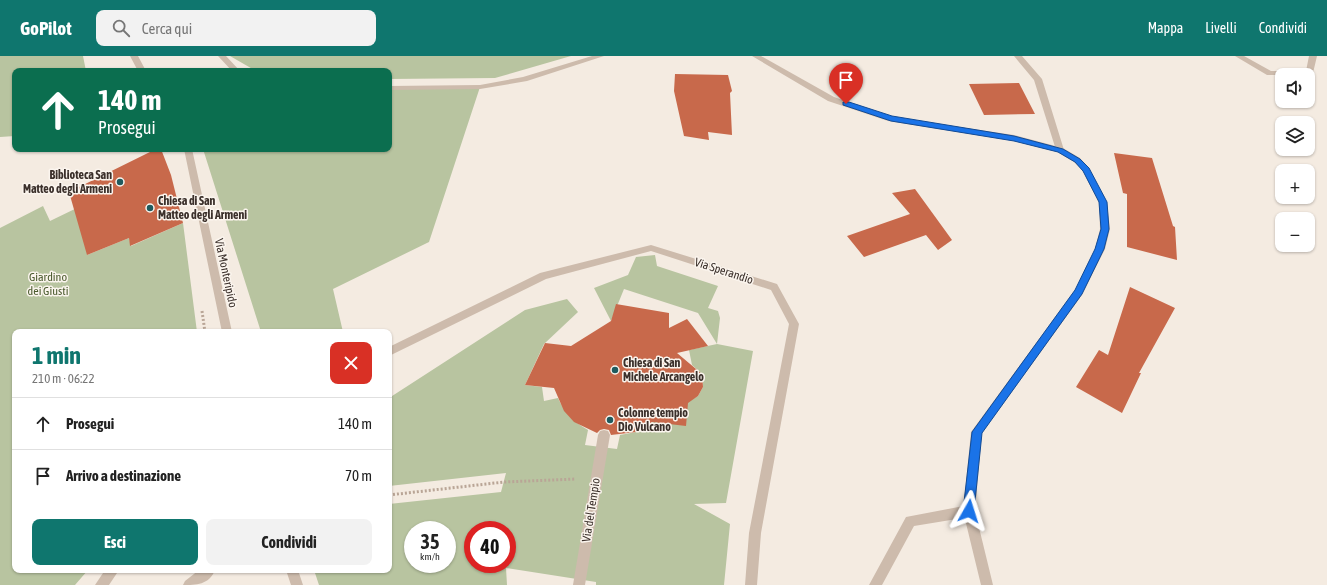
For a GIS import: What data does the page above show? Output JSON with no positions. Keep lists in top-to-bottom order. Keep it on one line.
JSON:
{"streets":{"street":["Via Sperandio","Via Monteripido","Via del Tempio"]},"parks":["Giardino dei Giusti"],"places":["Biblioteca San Matteo degli Armeni","Chiesa di San Matteo degli Armeni","Chiesa di San Michele Arcangelo","Colonne tempio Dio Vulcano"],"page":{"header":"GoPilot","search":"Cerca qui","nav":["Mappa","Livelli","Condividi"],"map_buttons":["+","−"],"turn":["140 m","Prosegui"],"heading":["1 min","210 m · 06:22"],"list":[{"name":"Prosegui","value":"140 m"},{"name":"Arrivo a destinazione","value":"70 m"}],"buttons":["Esci","Condividi"],"speed":"35 km/h","limit":"40"}}
